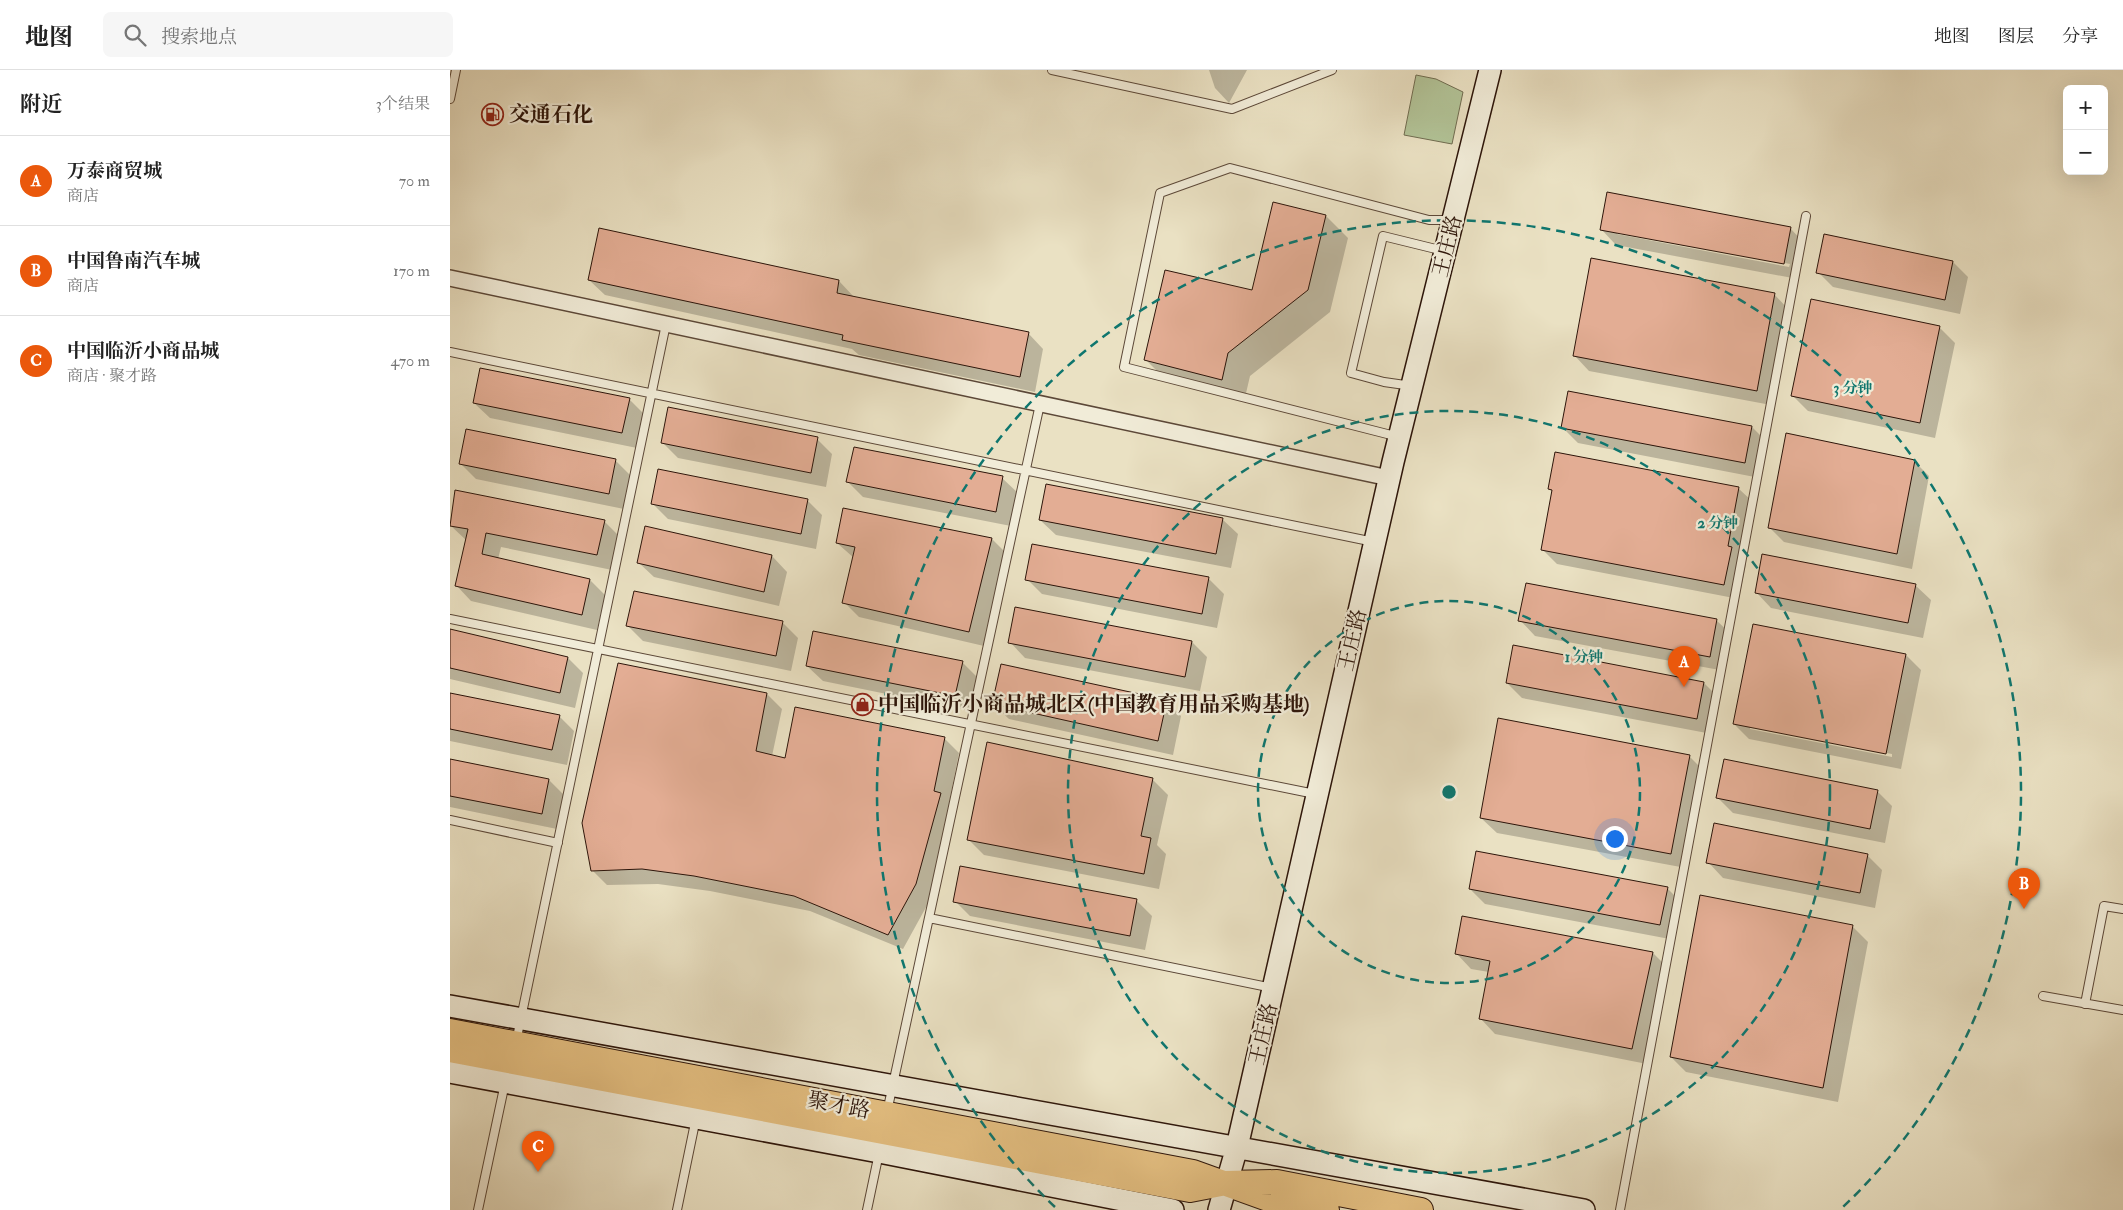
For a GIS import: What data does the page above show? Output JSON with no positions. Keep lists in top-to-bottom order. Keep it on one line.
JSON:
{"streets":{"main road":["聚才路"],"street":["王庄路"]},"crossings":[["王庄路","聚才路"]],"places":{"fuel station":["交通石化"],"shop":["中国临沂小商品城北区(中国教育用品采购基地)"]},"page":{"header":"地图","search":"搜索地点","nav":["地图","图层","分享"],"heading":["附近","3个结果"],"map_buttons":["+","−"],"list":[{"mark":"A","name":"万泰商贸城","note":"商店","value":"70 m"},{"mark":"B","name":"中国鲁南汽车城","note":"商店","value":"170 m"},{"mark":"C","name":"中国临沂小商品城","note":"商店 · 聚才路","value":"470 m"}],"pins":["A","B","C"]},"rings":["3 分钟","2 分钟","1 分钟"]}
